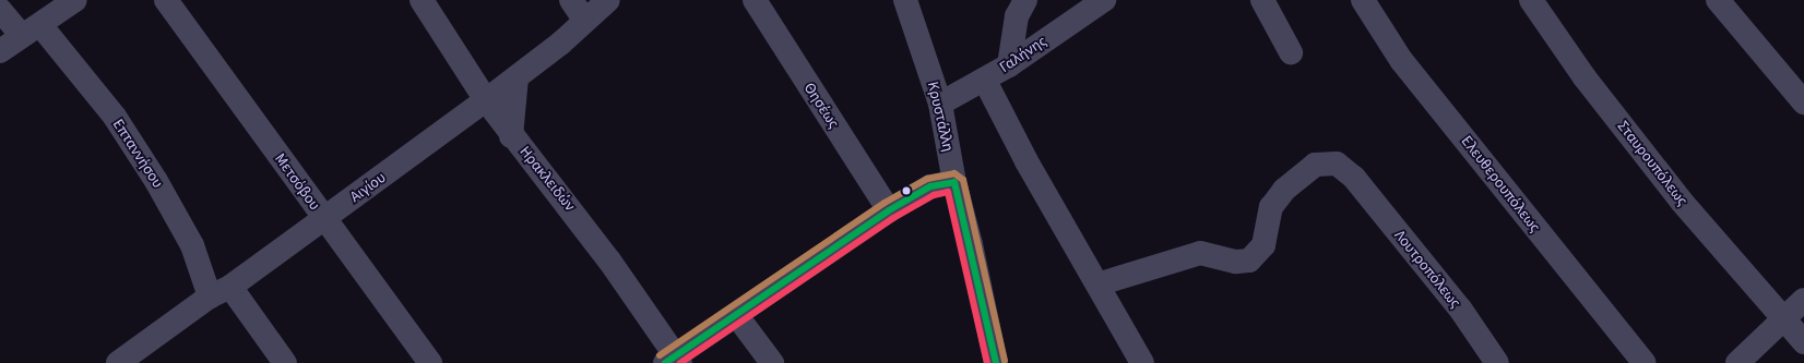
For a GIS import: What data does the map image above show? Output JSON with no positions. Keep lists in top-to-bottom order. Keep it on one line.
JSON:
{"streets":{"street":["Γαλήνης","Θησέως","Κρυστάλλη","Επταννήσου","Σταυρουπόλεως","Ηρακλειδών","Μετσόβου","Ελευθερουπόλεως","Αιγίου","Λουτροπόλεως"]},"crossings":[["Γαλήνης","Κρυστάλλη"],["Επταννήσου","Αιγίου"],["Ηρακλειδών","Αιγίου"],["Μετσόβου","Αιγίου"]]}
